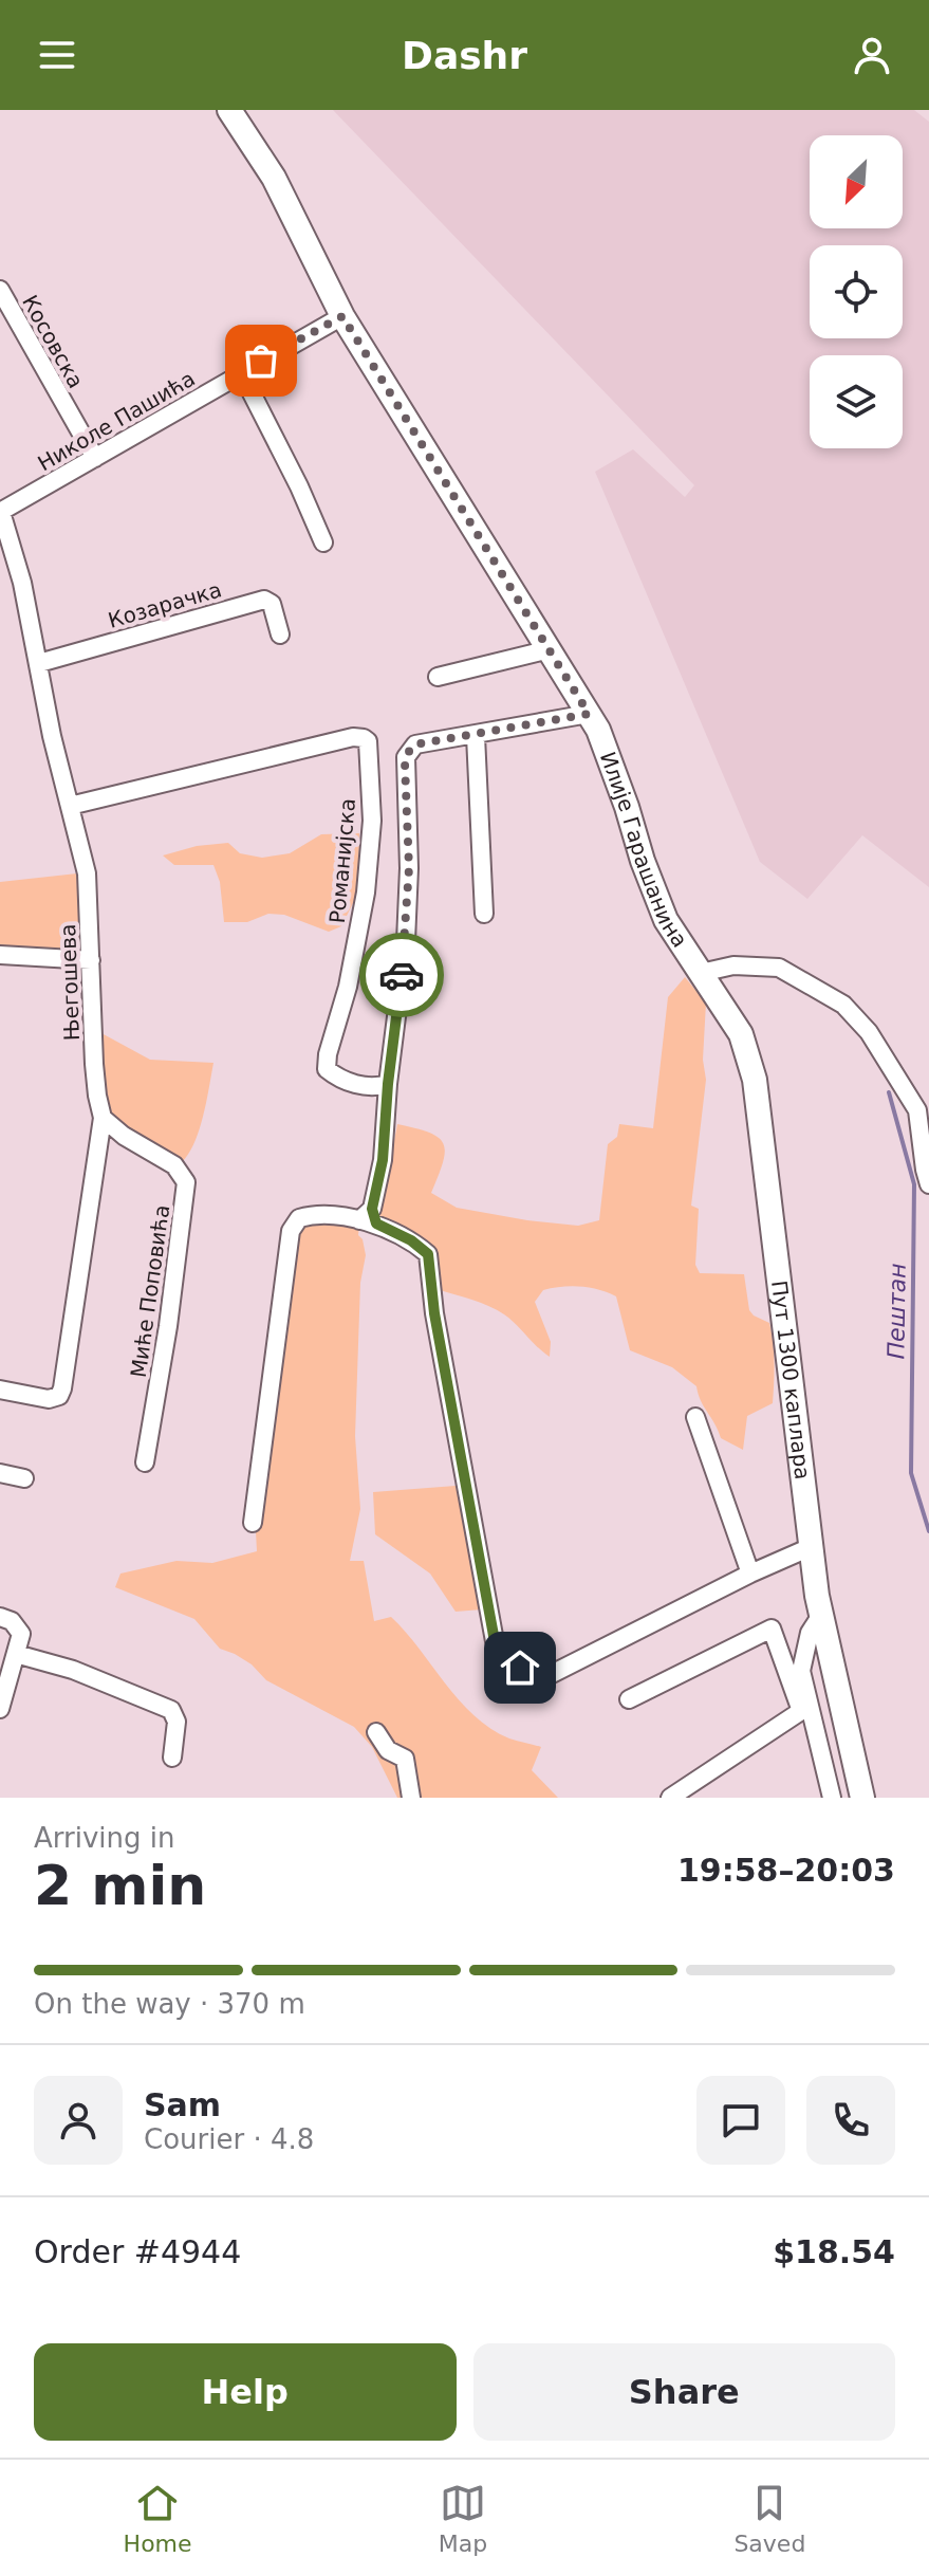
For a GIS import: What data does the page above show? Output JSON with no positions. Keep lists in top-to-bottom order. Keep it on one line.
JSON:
{"streets":{"main road":["Илије Гарашанина","Пут 1300 каплара"],"street":["Косовска","Николе Пашића","Козарачка","Романијска","Његошева","Миће Поповића"]},"crossings":[["Косовска","Николе Пашића"],["Николе Пашића","Илије Гарашанина"],["Николе Пашића","Његошева"],["Козарачка","Његошева"],["Илије Гарашанина","Пут 1300 каплара"],["Романијска","Његошева"],["Његошева","Миће Поповића"]],"water":["Пештан"],"north":"bottom left","page":{"header":"Dashr","heading":["2 min","Arriving in","19:58–20:03"],"panel":["Sam","Courier · 4.8","Order #4944","$18.54"],"bar":"On the way · 370 m","buttons":["Help","Share"],"tabs":["Home","Map","Saved"]}}
